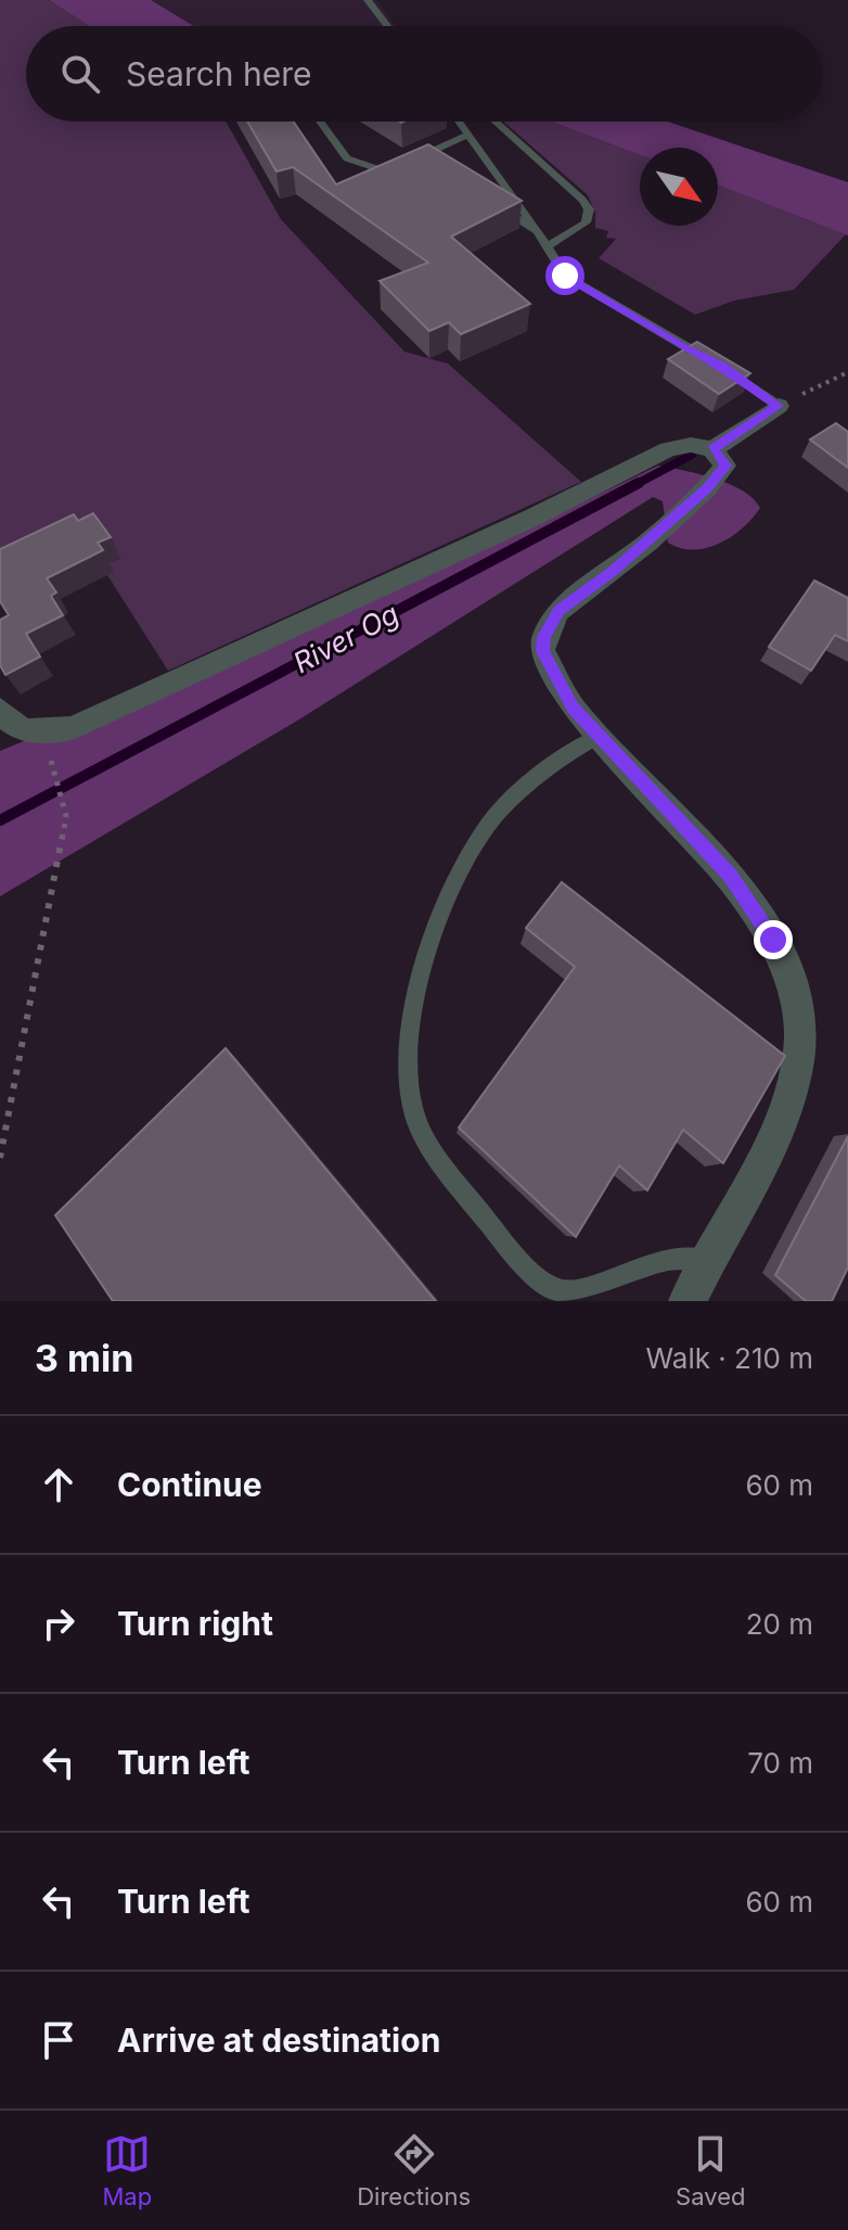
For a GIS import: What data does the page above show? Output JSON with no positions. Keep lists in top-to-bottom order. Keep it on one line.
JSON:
{"water":["River Og"],"north":"bottom right","page":{"search":"Search here","heading":["3 min","Walk · 210 m"],"list":[["Continue","60 m"],["Turn right","20 m"],["Turn left","70 m"],["Turn left","60 m"],"Arrive at destination"],"nav":["Map","Directions","Saved"]}}
